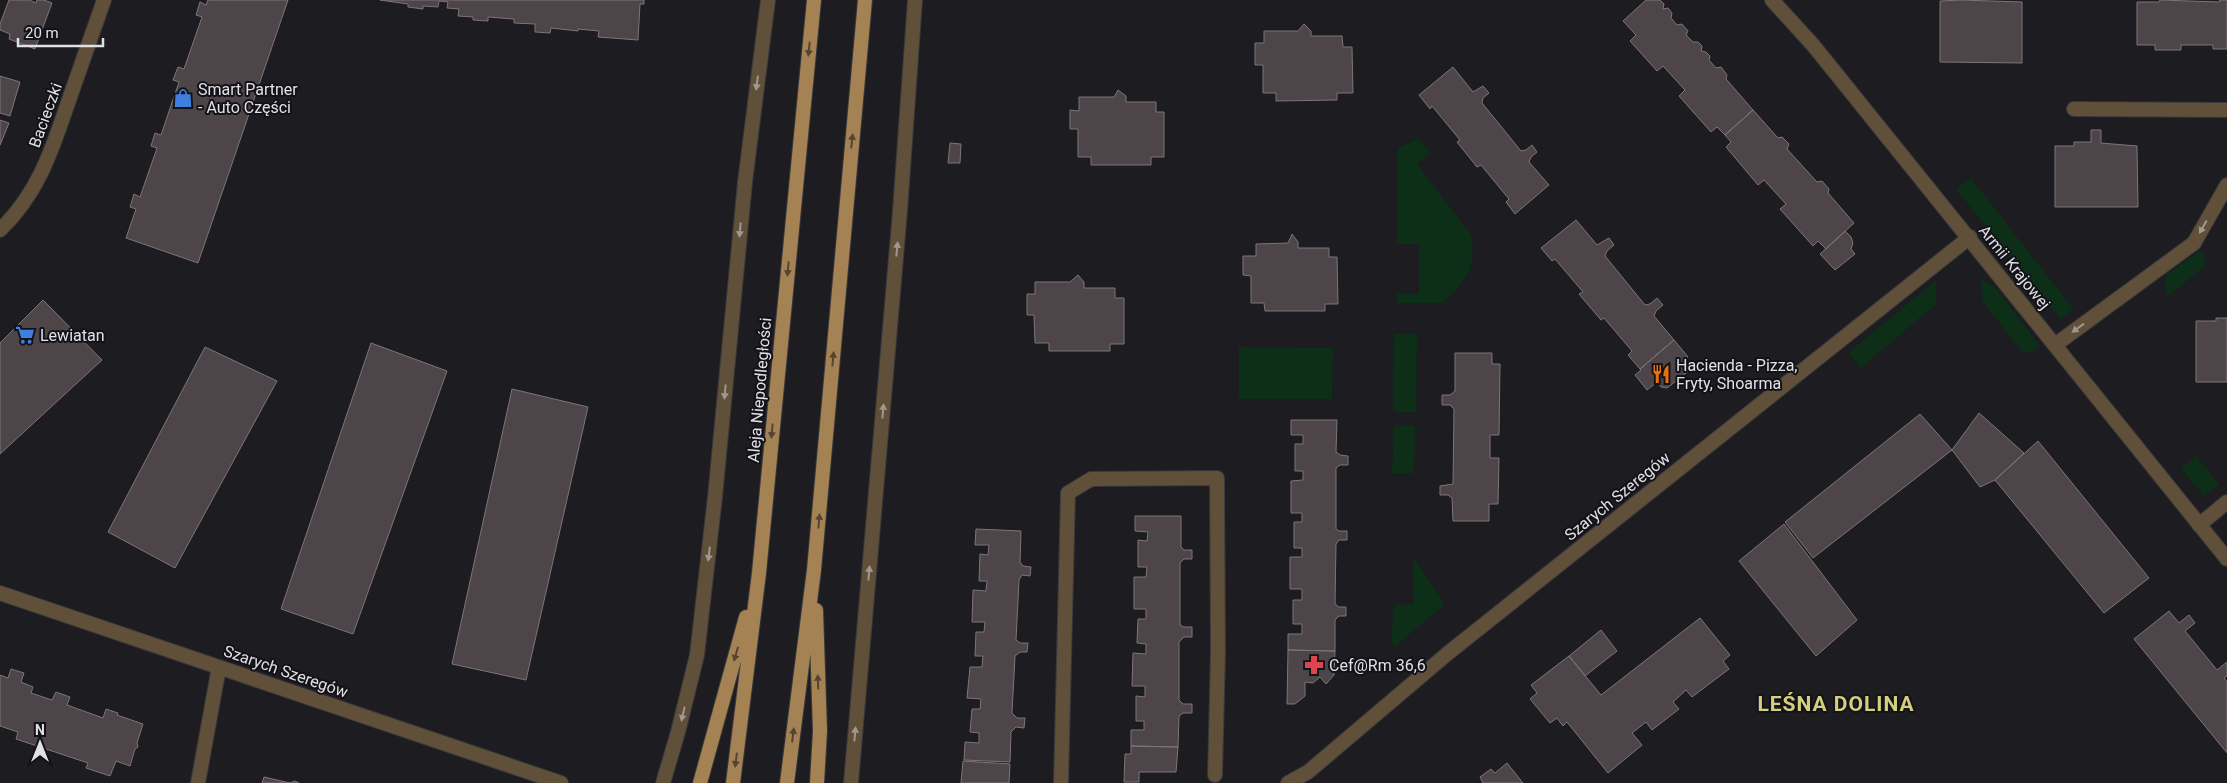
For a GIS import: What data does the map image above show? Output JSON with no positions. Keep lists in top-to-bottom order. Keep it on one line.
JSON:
{"streets":{"main road":["Aleja Niepodległości"],"street":["Bacieczki","Armii Krajowej","Szarych Szeregów"]},"crossings":[["Armii Krajowej","Szarych Szeregów"]],"districts":["LEŚNA DOLINA"],"places":{"shop":["Smart Partner - Auto Części"],"supermarket":["Lewiatan"],"restaurant":["Hacienda - Pizza, Fryty, Shoarma"],"pharmacy":["Cef@Rm 36,6"]},"scale_bar":"20 m","north":"top"}
